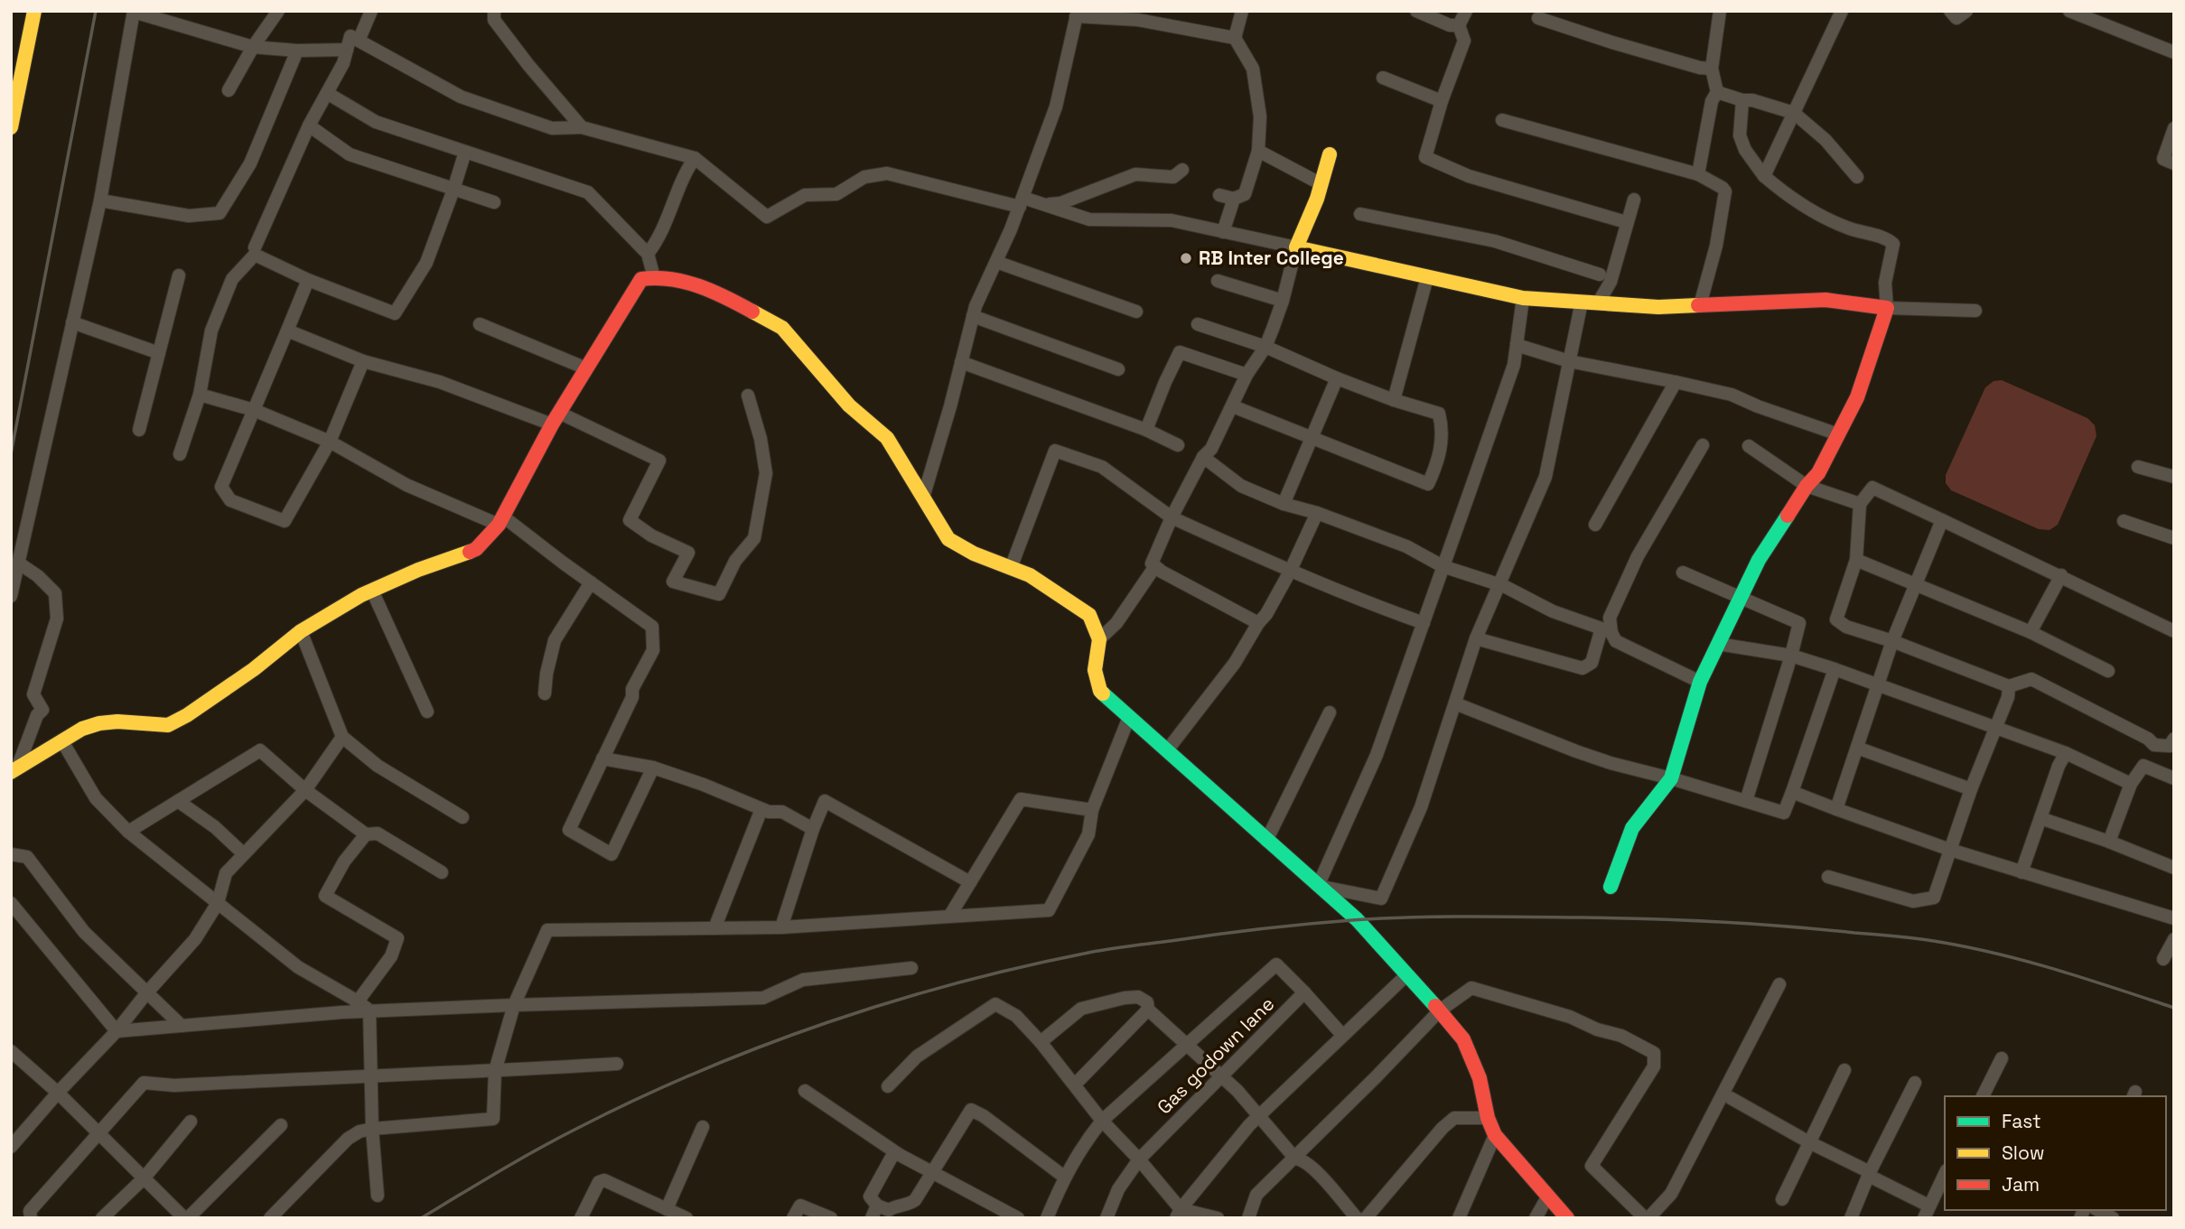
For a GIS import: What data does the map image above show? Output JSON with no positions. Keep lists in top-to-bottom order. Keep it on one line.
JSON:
{"streets":{"street":["Gas godown lane"]},"places":["RB Inter College"],"legend":["Fast","Slow","Jam"]}
